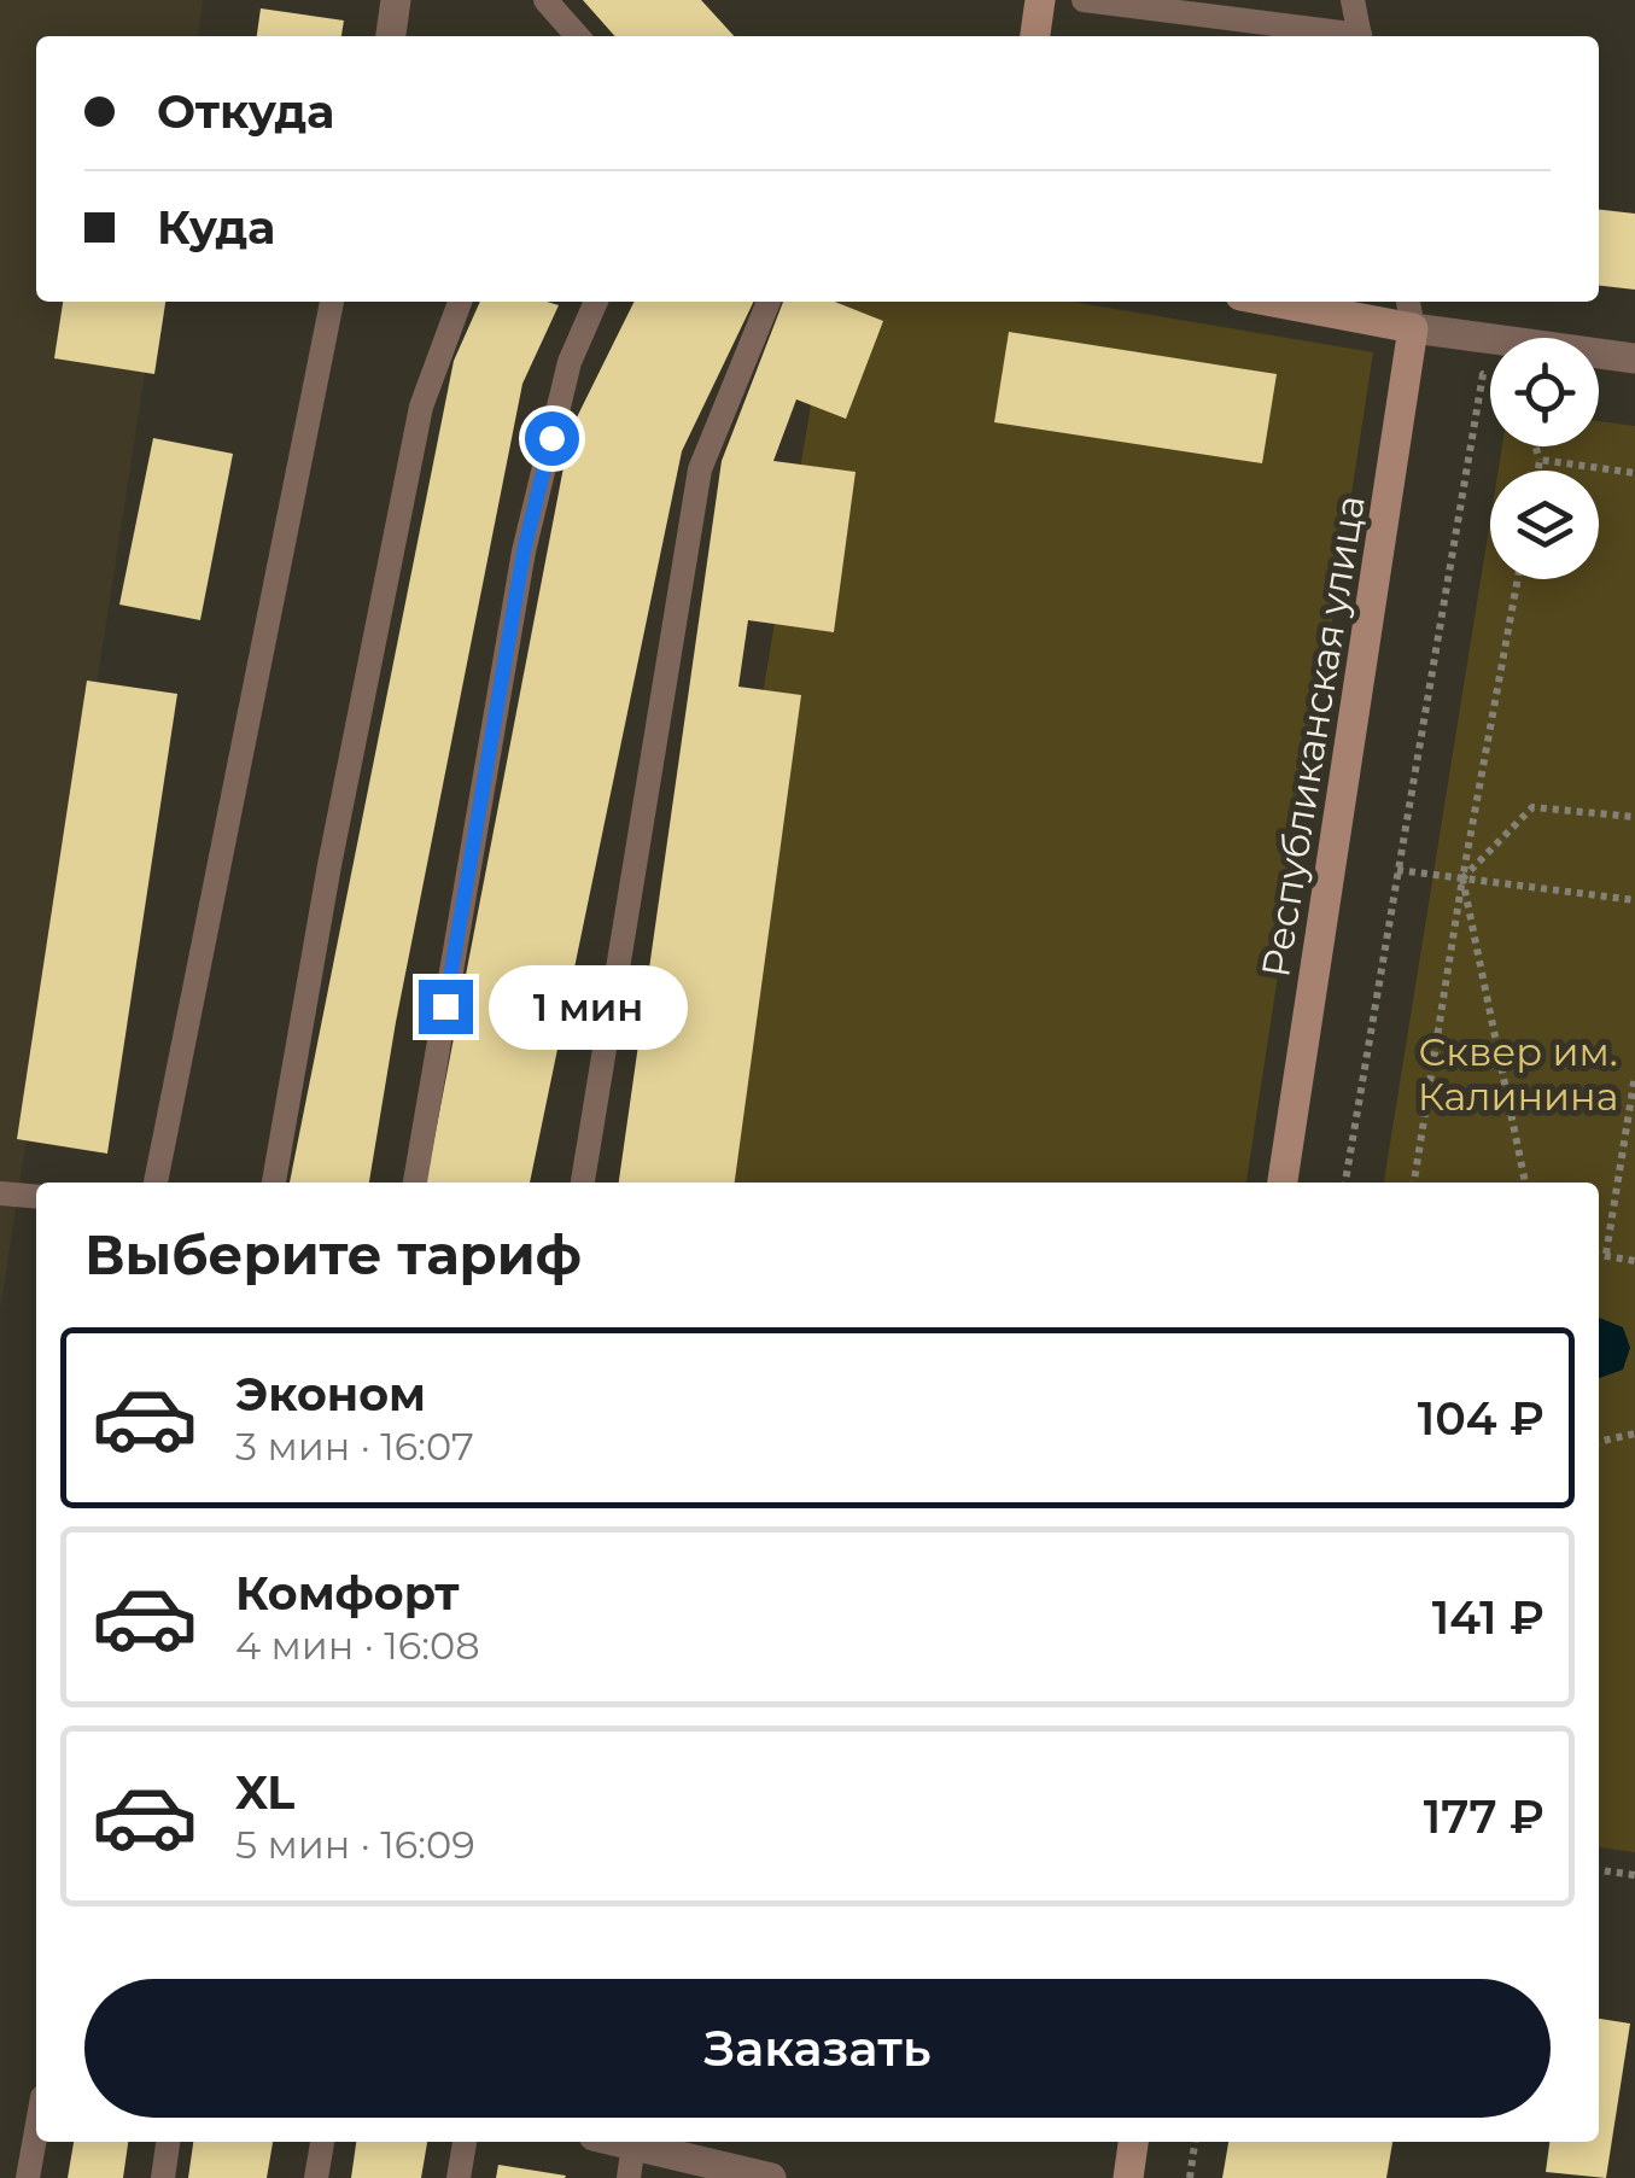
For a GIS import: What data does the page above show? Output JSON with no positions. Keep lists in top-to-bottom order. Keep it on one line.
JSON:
{"streets":{"street":["Республиканская улица"]},"parks":["Сквер им. Калинина"],"page":{"banner":["Откуда","Куда"],"bubble":"1 мин","heading":"Выберите тариф","list":[{"name":"Эконом","note":"3 мин · 16:07","value":"104 ₽"},{"name":"Комфорт","note":"4 мин · 16:08","value":"141 ₽"},{"name":"XL","note":"5 мин · 16:09","value":"177 ₽"}],"buttons":"Заказать"}}
